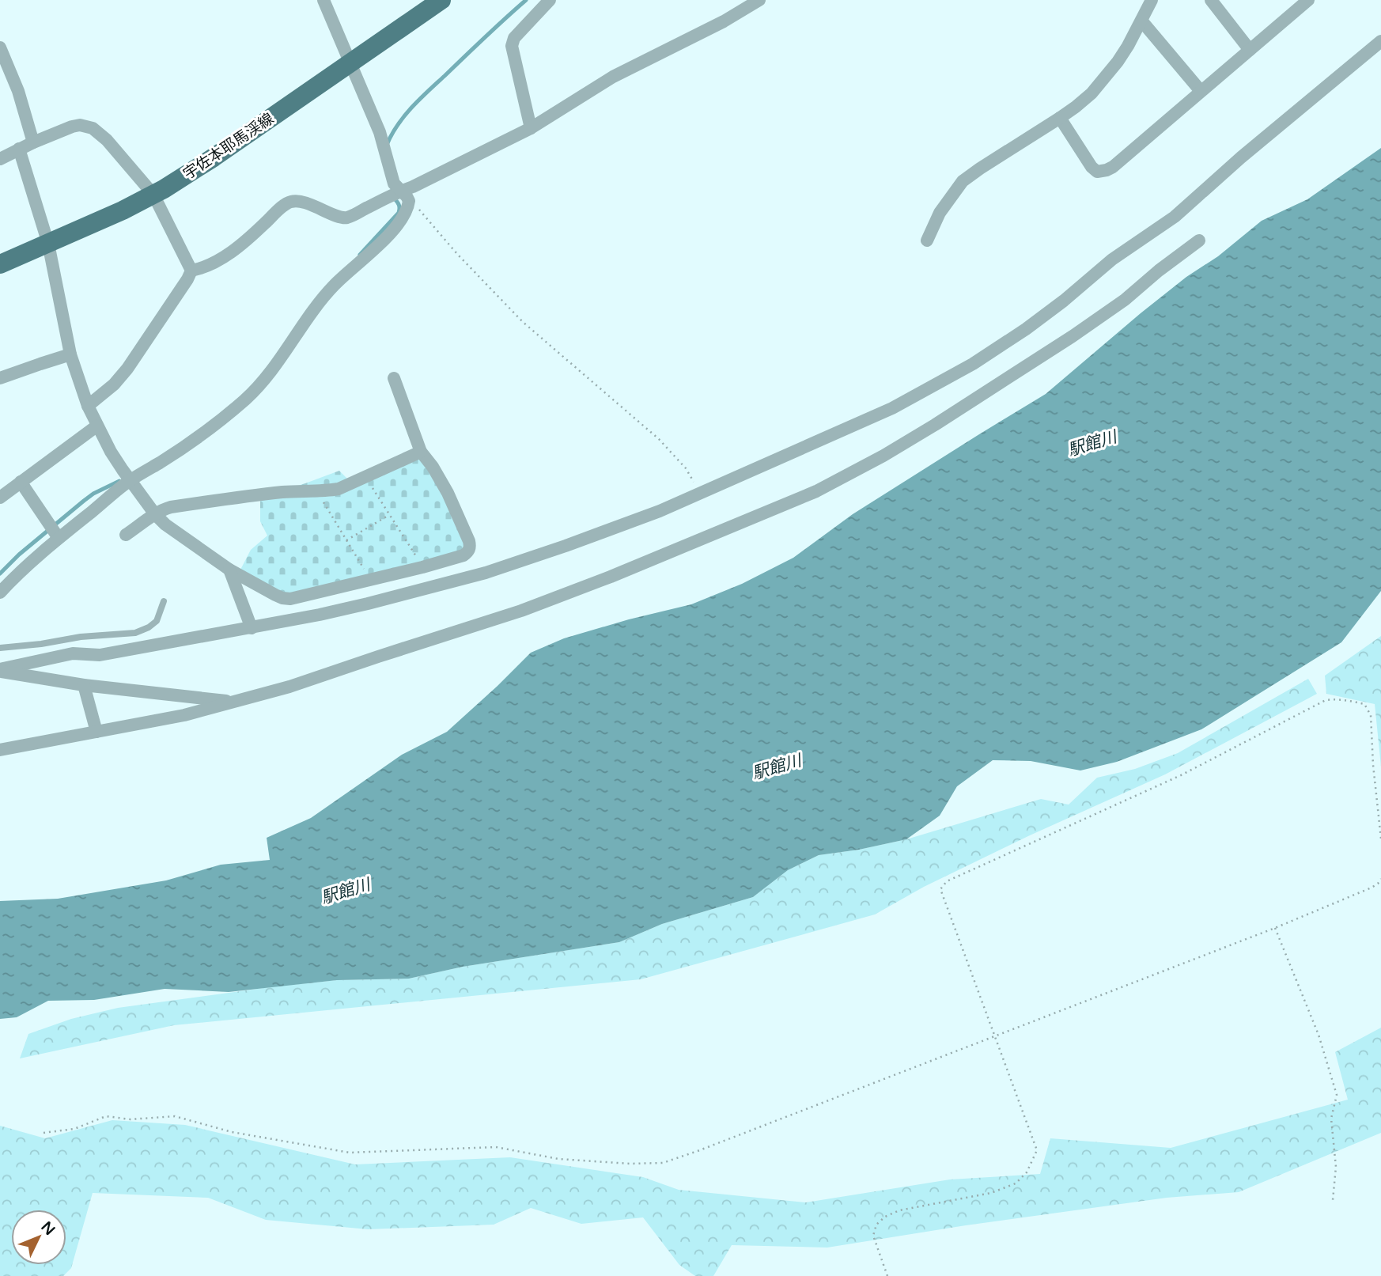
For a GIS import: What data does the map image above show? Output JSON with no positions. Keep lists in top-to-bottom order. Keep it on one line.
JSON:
{"streets":{"main road":["宇佐本耶馬渓線"]},"water":["駅館川"],"north":"top right"}
